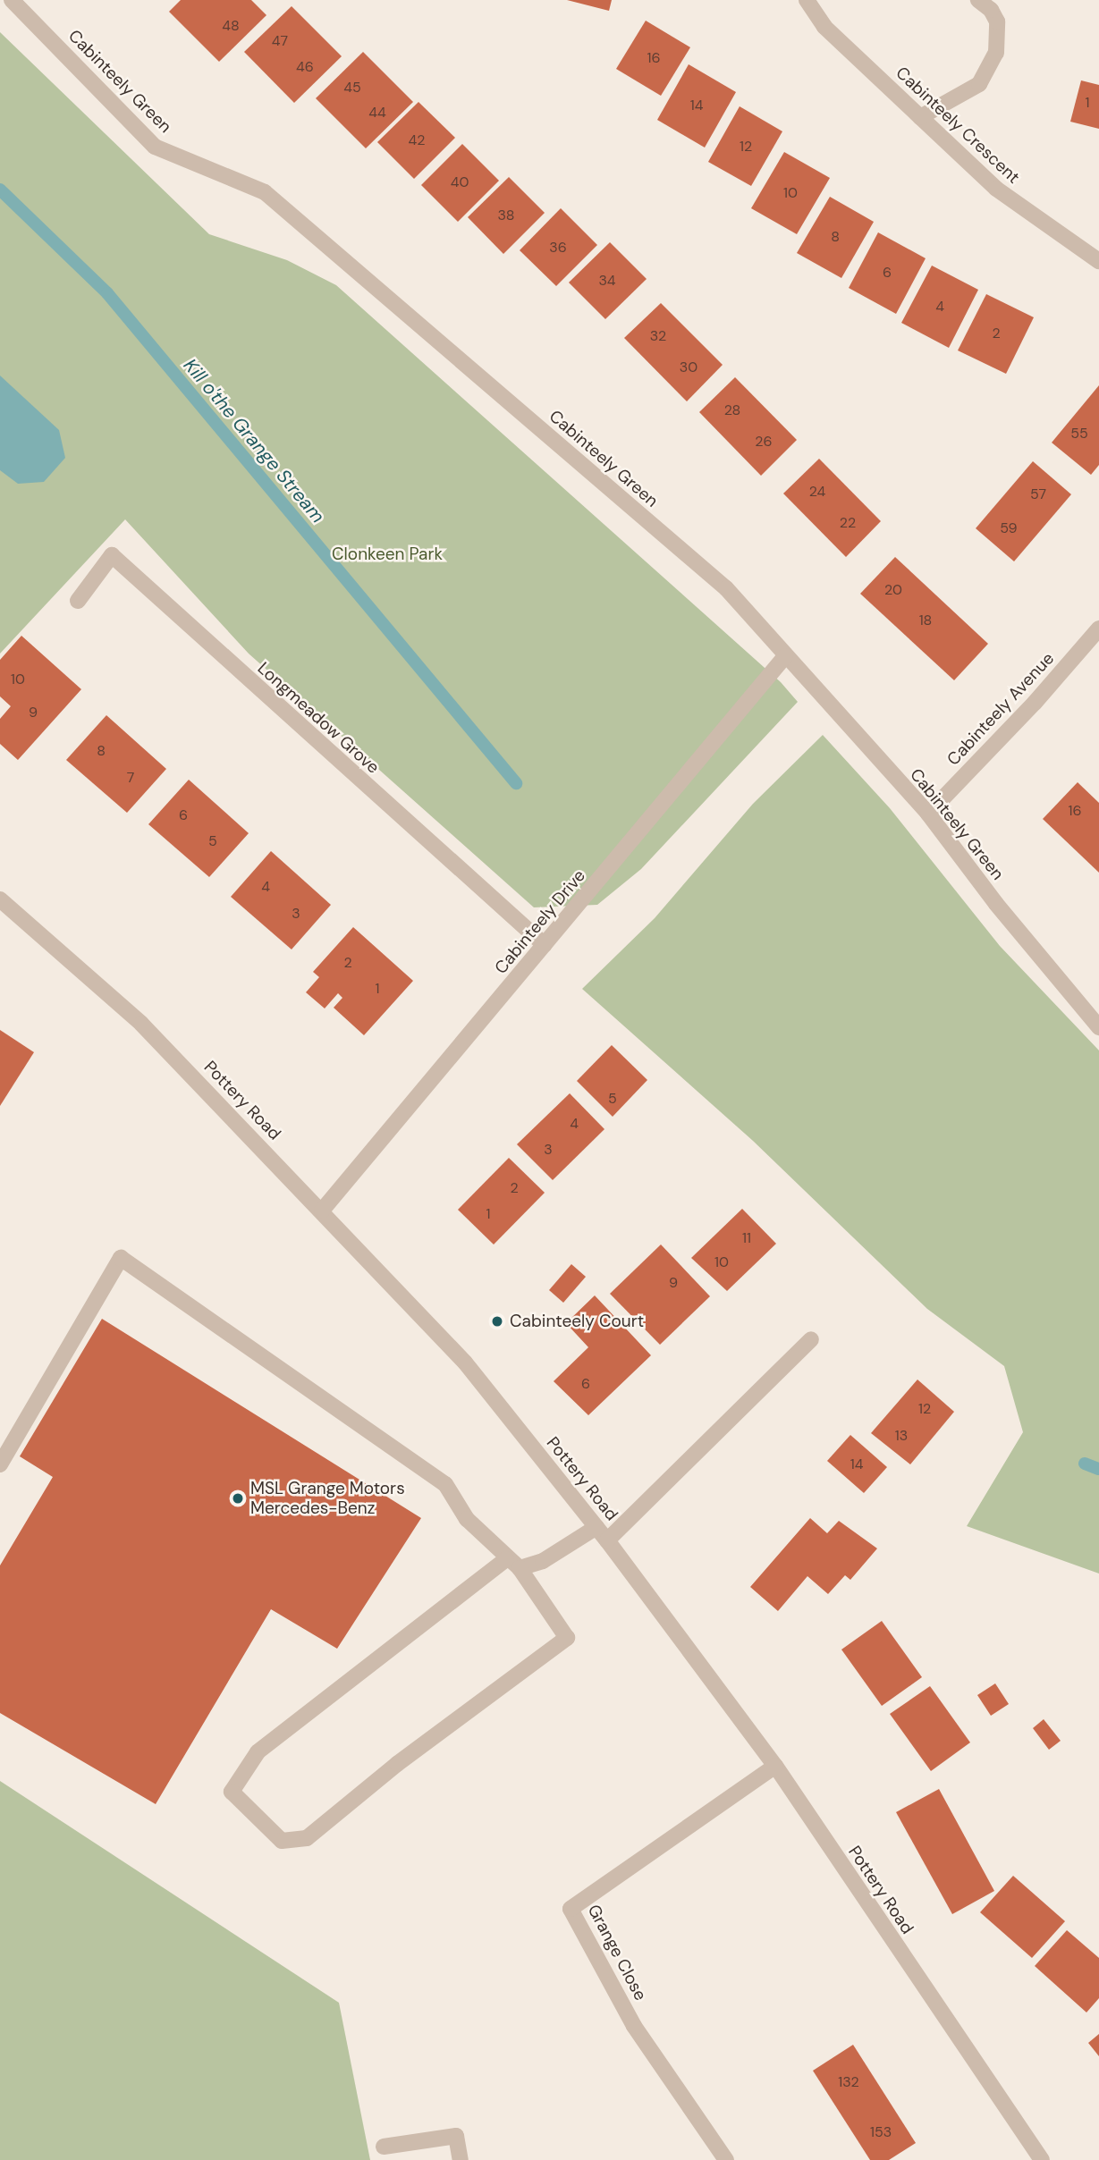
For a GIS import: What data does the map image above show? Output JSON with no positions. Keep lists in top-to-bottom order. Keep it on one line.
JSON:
{"streets":{"street":["Cabinteely Green","Cabinteely Crescent","Cabinteely Avenue","Longmeadow Grove","Cabinteely Drive","Pottery Road","Grange Close"]},"crossings":[["Cabinteely Green","Cabinteely Avenue"],["Cabinteely Green","Cabinteely Drive"],["Longmeadow Grove","Cabinteely Drive"],["Cabinteely Drive","Pottery Road"],["Pottery Road","Grange Close"]],"water":["Kill o'the Grange Stream"],"parks":["Clonkeen Park"],"places":["Cabinteely Court","MSL Grange Motors Mercedes-Benz"],"house_numbers":["48","47","16","46","45","1","14","44","42","12","40","10","38","8","36","6","34","4","2","32","30","28","55","26","24","57","22","59","20","18","10","9","8","7","16","6","5","4","3","2","1","5","4","3","2","1","11","10","9","6","12","13","14","132","153"]}
